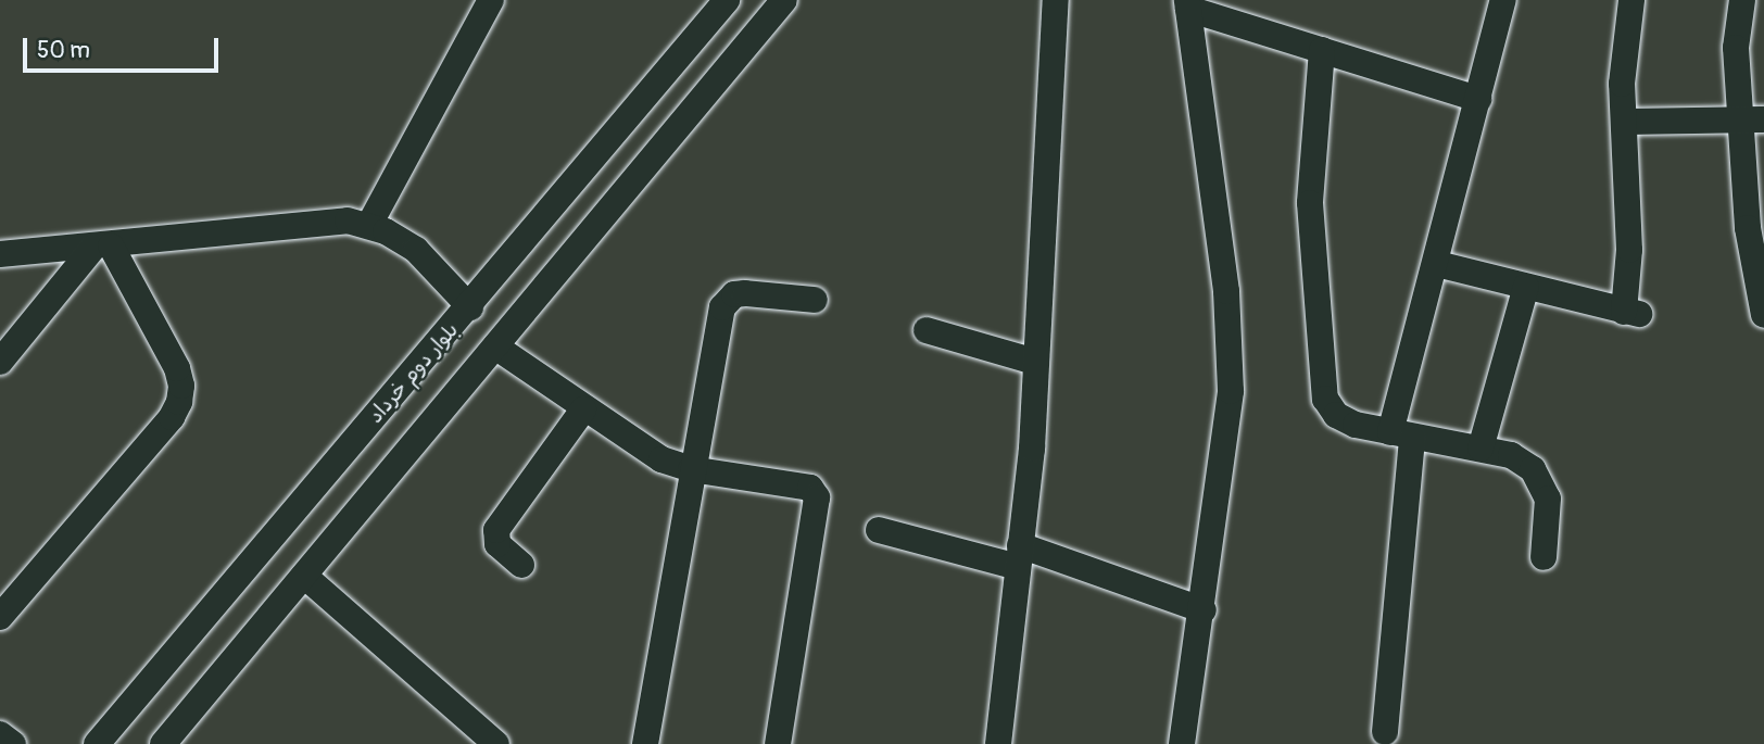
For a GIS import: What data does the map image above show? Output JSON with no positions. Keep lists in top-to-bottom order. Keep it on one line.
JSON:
{"streets":{"street":["بلوار دوم خرداد"]},"scale_bar":"50 m"}
